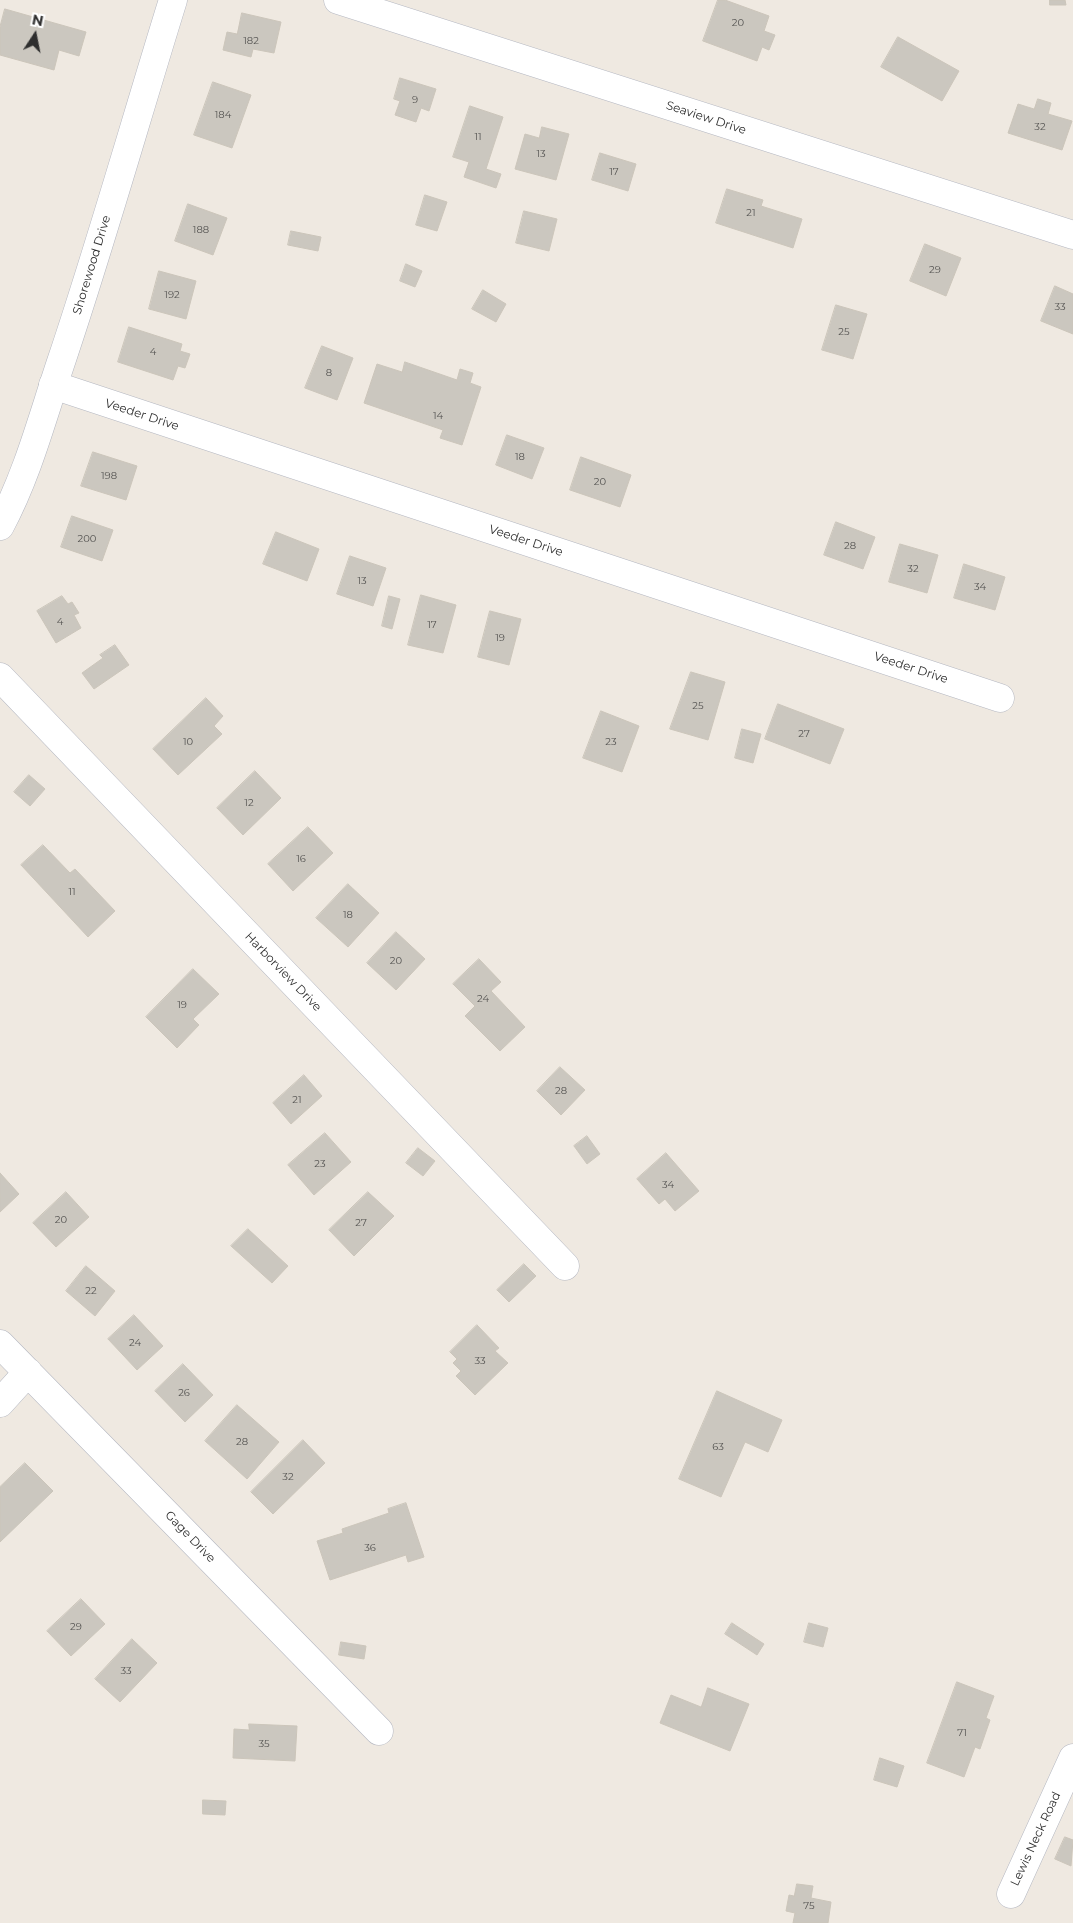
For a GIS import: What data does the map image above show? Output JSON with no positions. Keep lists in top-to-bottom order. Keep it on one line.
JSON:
{"streets":{"street":["Seaview Drive","Shorewood Drive","Veeder Drive","Harborview Drive","Gage Drive","Lewis Neck Road"]},"crossings":[["Shorewood Drive","Veeder Drive"]],"house_numbers":["20","182","9","184","32","11","13","17","21","188","29","192","33","25","4","8","14","18","198","20","200","28","32","13","34","4","17","19","25","27","10","23","12","16","11","18","20","24","19","28","21","23","34","20","27","22","24","33","26","28","63","32","36","29","33","71","35","75"],"north":"top"}
